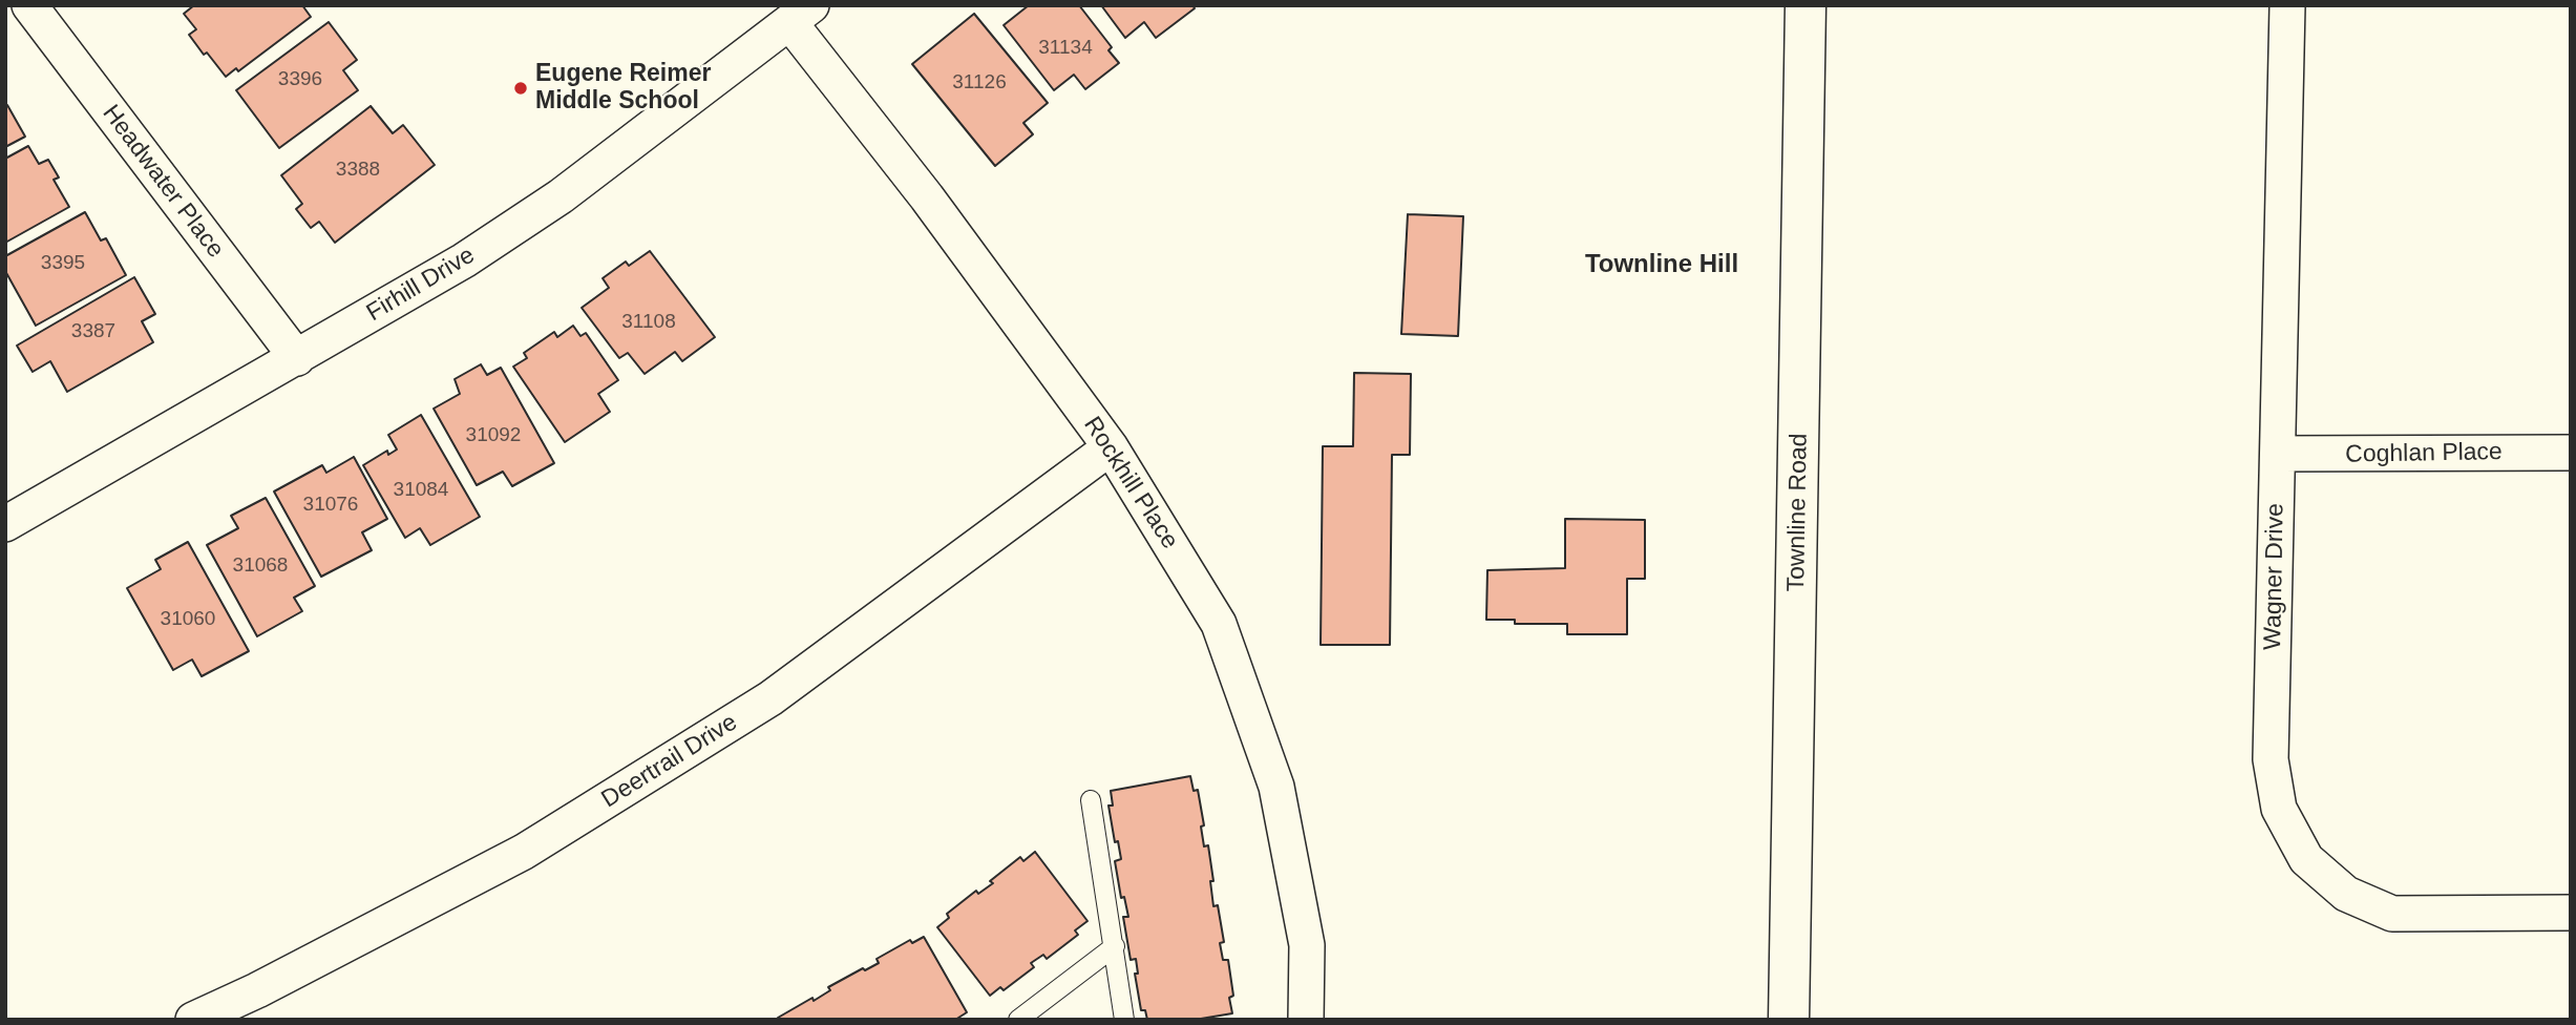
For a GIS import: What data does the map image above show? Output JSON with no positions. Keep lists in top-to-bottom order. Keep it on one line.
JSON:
{"streets":{"street":["Headwater Place","Firhill Drive","Coghlan Place","Rockhill Place","Townline Road","Wagner Drive","Deertrail Drive"]},"crossings":[["Headwater Place","Firhill Drive"],["Firhill Drive","Rockhill Place"],["Coghlan Place","Wagner Drive"],["Rockhill Place","Deertrail Drive"]],"districts":["Townline Hill"],"places":["Eugene Reimer Middle School"],"house_numbers":["31134","3396","31126","3388","3395","31108","3387","31092","31084","31076","31068","31060"]}
